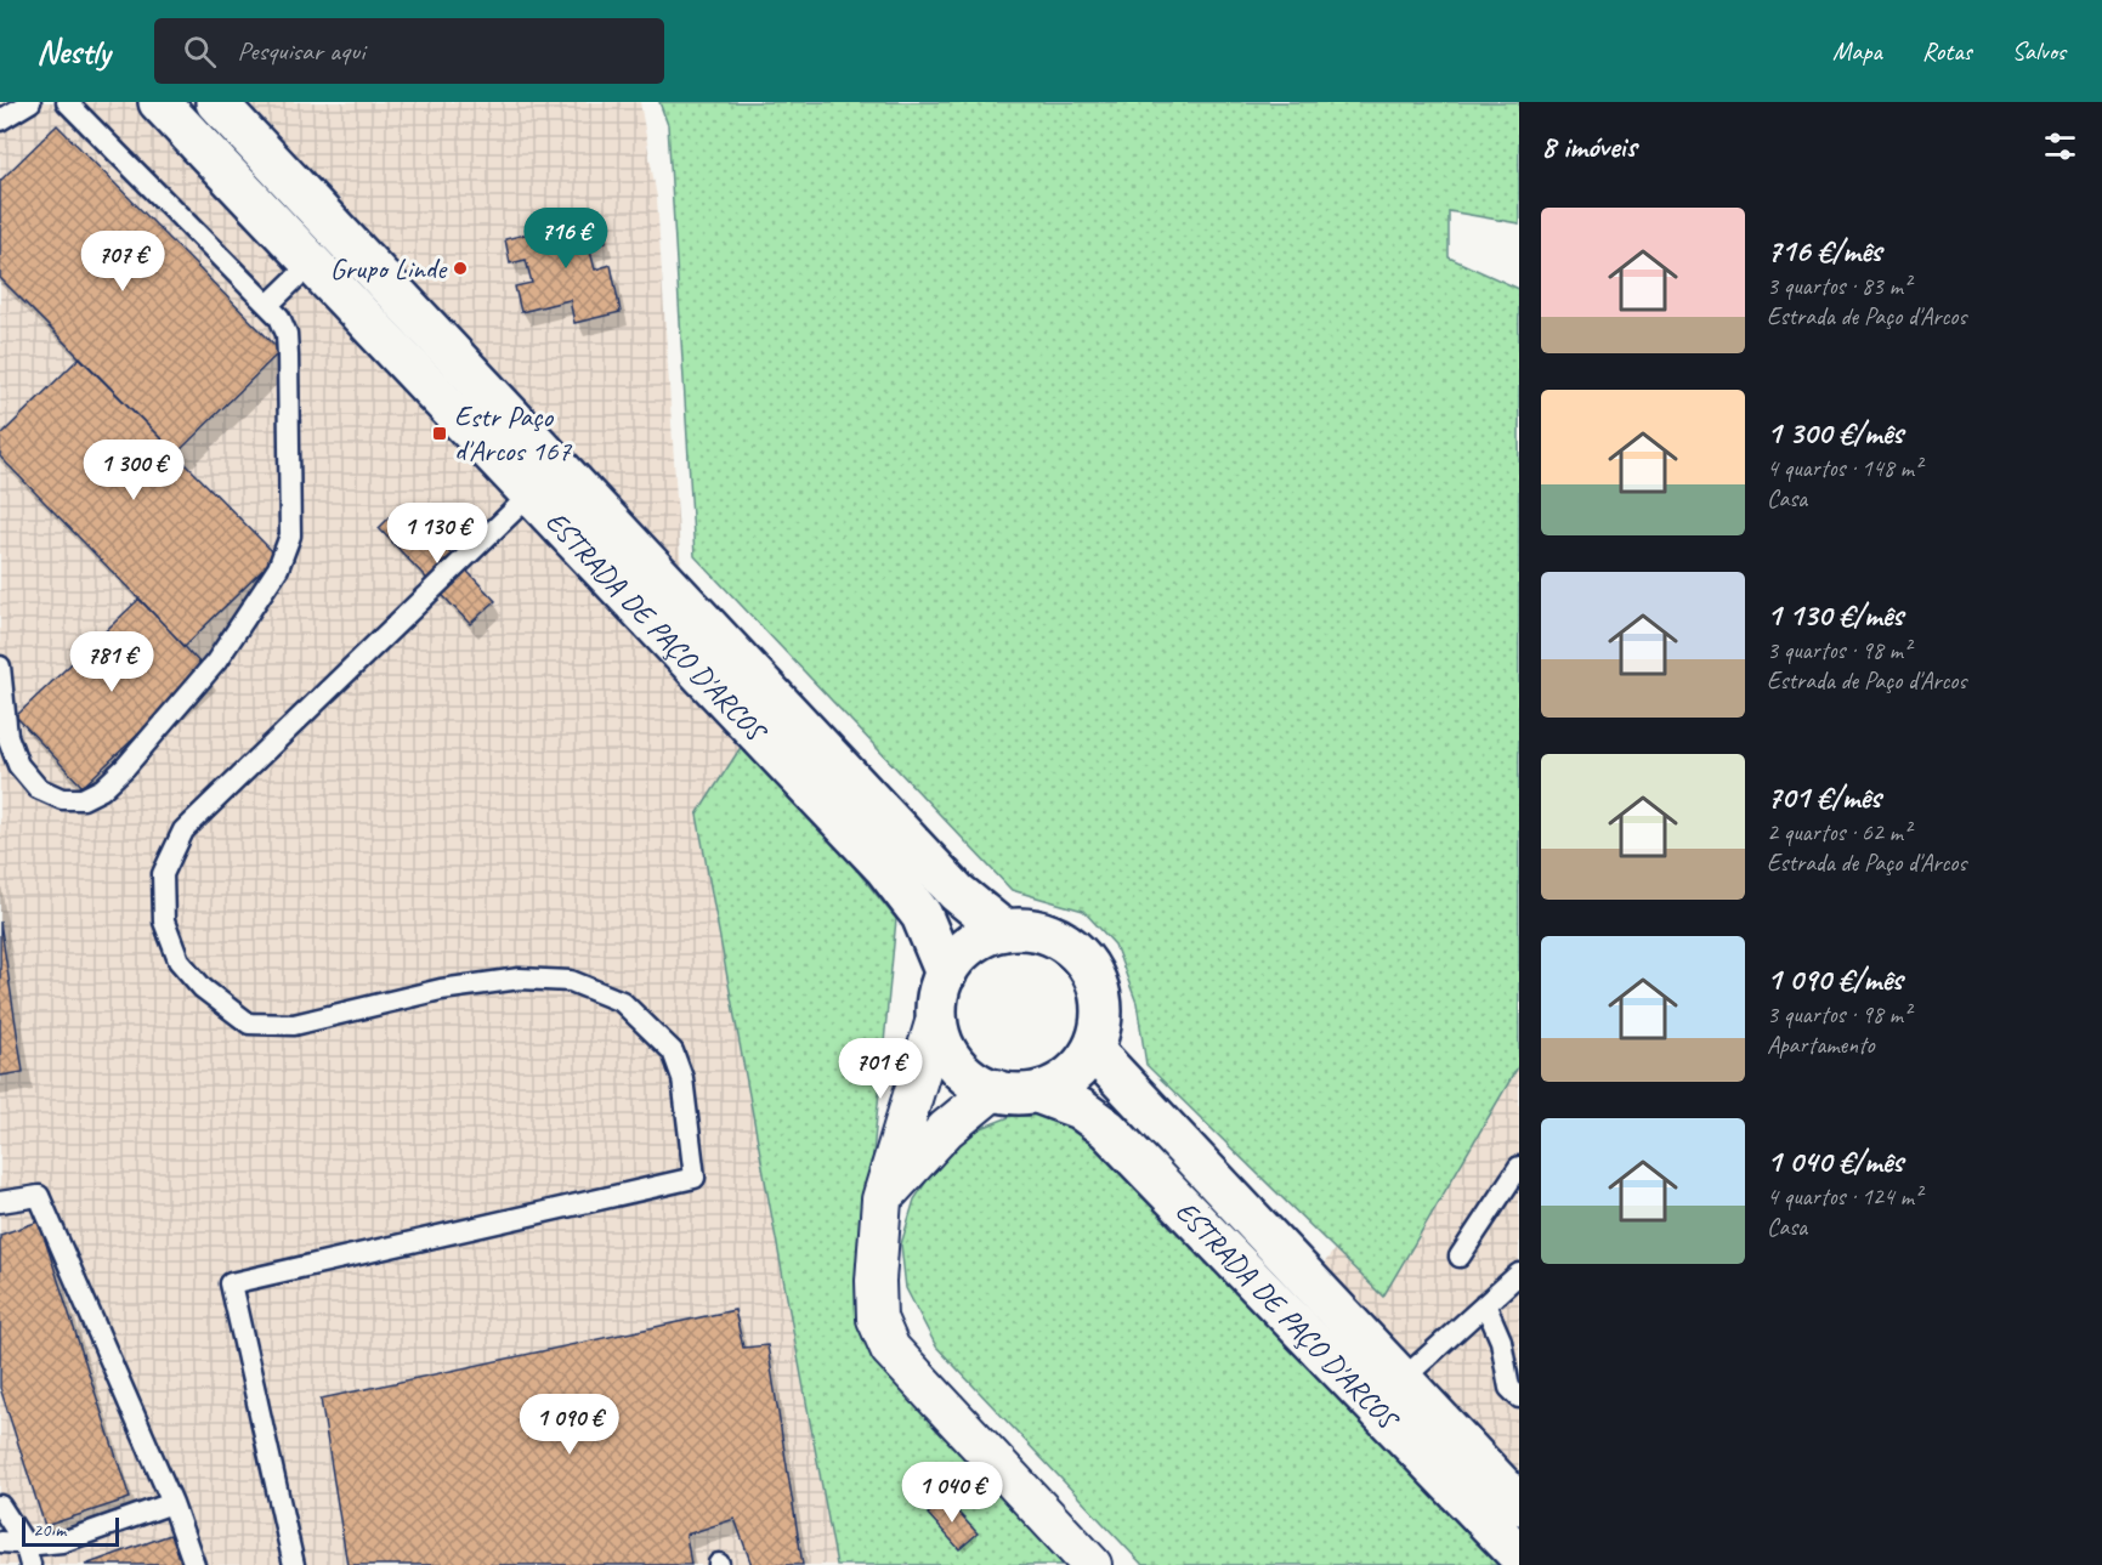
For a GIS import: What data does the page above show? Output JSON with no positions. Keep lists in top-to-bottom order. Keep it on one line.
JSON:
{"streets":{"main road":["ESTRADA DE PAÇO D'ARCOS"]},"places":{"other":["Grupo Linde"],"transit":["Estr Paço d'Arcos 167"]},"scale_bar":"20 m","page":{"header":"Nestly","search":"Pesquisar aqui","nav":["Mapa","Rotas","Salvos"],"heading":"8 imóveis","list":[{"name":"716 €/mês","note":"3 quartos · 83 m² · Estrada de Paço d'Arcos"},{"name":"1 300 €/mês","note":"4 quartos · 148 m² · Casa"},{"name":"1 130 €/mês","note":"3 quartos · 98 m² · Estrada de Paço d'Arcos"},{"name":"701 €/mês","note":"2 quartos · 62 m² · Estrada de Paço d'Arcos"},{"name":"1 090 €/mês","note":"3 quartos · 98 m² · Apartamento"},{"name":"1 040 €/mês","note":"4 quartos · 124 m² · Casa"}],"price":["716 €","707 €","1 300 €","1 130 €","781 €","701 €","1 090 €","1 040 €"],"scale":"20 m"}}
